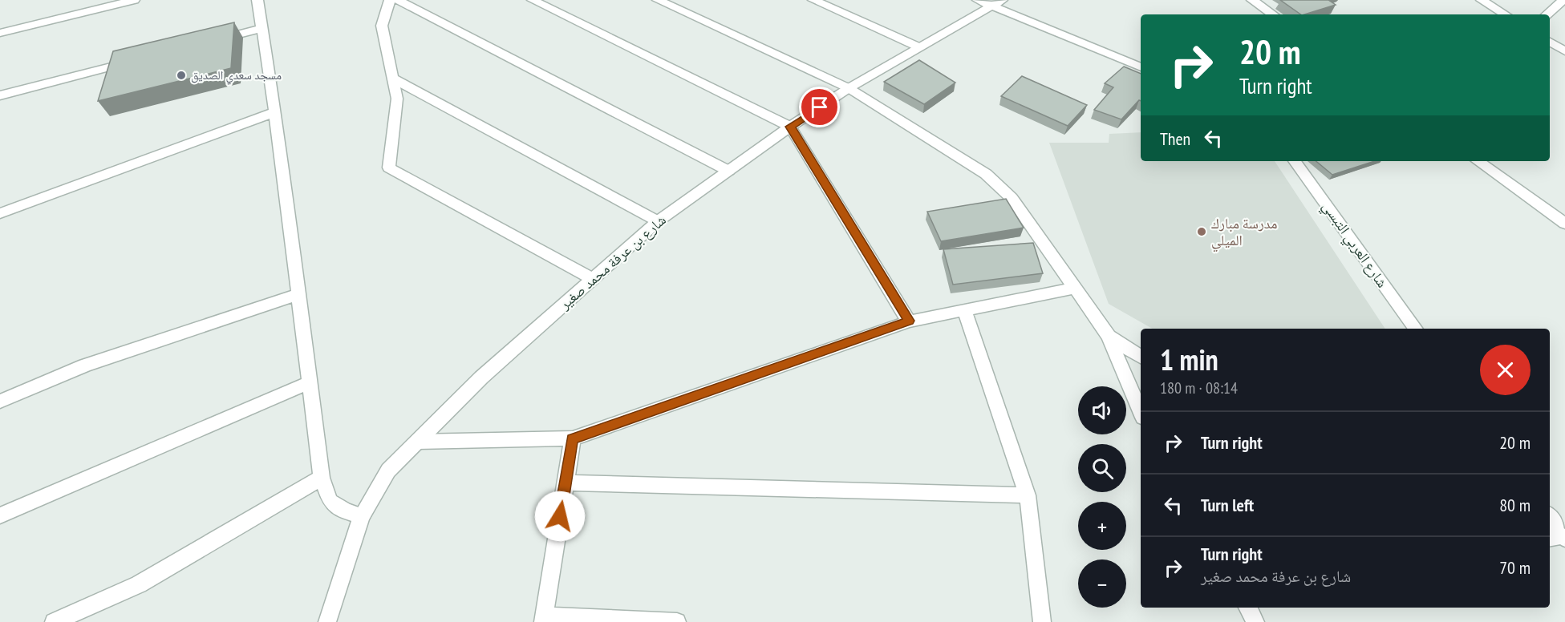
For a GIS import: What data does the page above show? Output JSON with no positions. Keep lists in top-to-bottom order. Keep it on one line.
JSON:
{"streets":{"street":["شارع العربي التبسي","شارع بن عرفة محمد صغير"]},"places":["مسجد سعدي الصديق","مدرسة مبارك الميلي"],"page":{"turn":["20 m","Turn right"],"then":"Then","heading":["1 min","180 m · 08:14"],"map_buttons":["+","−"],"list":[{"name":"Turn right","value":"20 m"},{"name":"Turn left","value":"80 m"},{"name":"Turn right","note":"شارع بن عرفة محمد صغير","value":"70 m"}]}}
